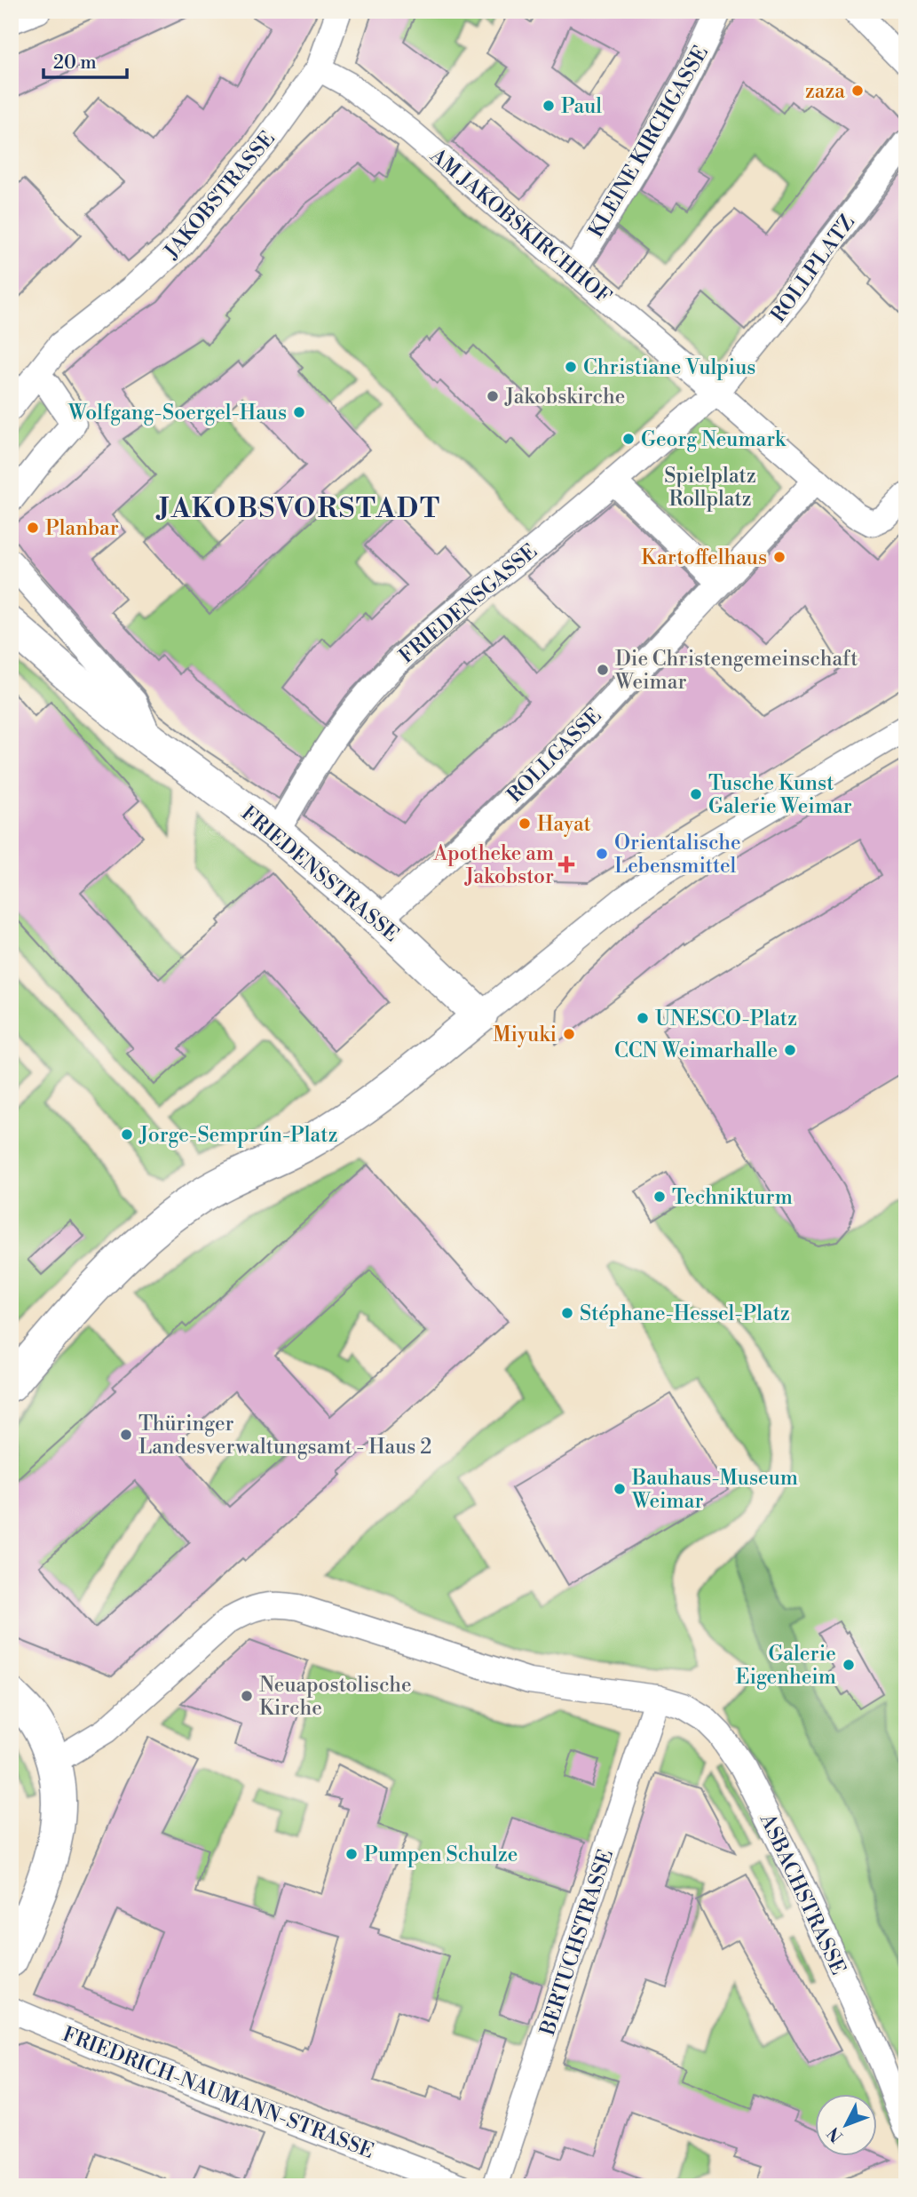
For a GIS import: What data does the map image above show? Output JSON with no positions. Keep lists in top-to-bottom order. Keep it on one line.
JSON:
{"streets":{"street":["KLEINE KIRCHGASSE","JAKOBSTRASSE","AM JAKOBSKIRCHHOF","ROLLPLATZ","FRIEDENSGASSE","ROLLGASSE","FRIEDENSSTRASSE","ASBACHSTRASSE","BERTUCHSTRASSE","FRIEDRICH-NAUMANN-STRASSE"]},"crossings":[["KLEINE KIRCHGASSE","AM JAKOBSKIRCHHOF"],["JAKOBSTRASSE","AM JAKOBSKIRCHHOF"],["AM JAKOBSKIRCHHOF","ROLLPLATZ"],["ROLLPLATZ","FRIEDENSGASSE"],["FRIEDENSGASSE","FRIEDENSSTRASSE"],["ROLLGASSE","FRIEDENSSTRASSE"],["ASBACHSTRASSE","BERTUCHSTRASSE"]],"districts":["JAKOBSVORSTADT"],"parks":["Spielplatz Rollplatz"],"places":{"other":["zaza","Paul","Christiane Vulpius","Jakobskirche","Wolfgang-Soergel-Haus","Georg Neumark","Planbar","Kartoffelhaus","Die Christengemeinschaft Weimar","Tusche Kunst Galerie Weimar","Hayat","Orientalische Lebensmittel","UNESCO-Platz","Miyuki","CCN Weimarhalle","Jorge-Semprún-Platz","Technikturm","Stéphane-Hessel-Platz","Thüringer Landesverwaltungsamt - Haus 2","Bauhaus-Museum Weimar","Galerie Eigenheim","Neuapostolische Kirche","Pumpen Schulze"],"health":["Apotheke am Jakobstor"]},"scale_bar":"20 m","north":"bottom left"}
